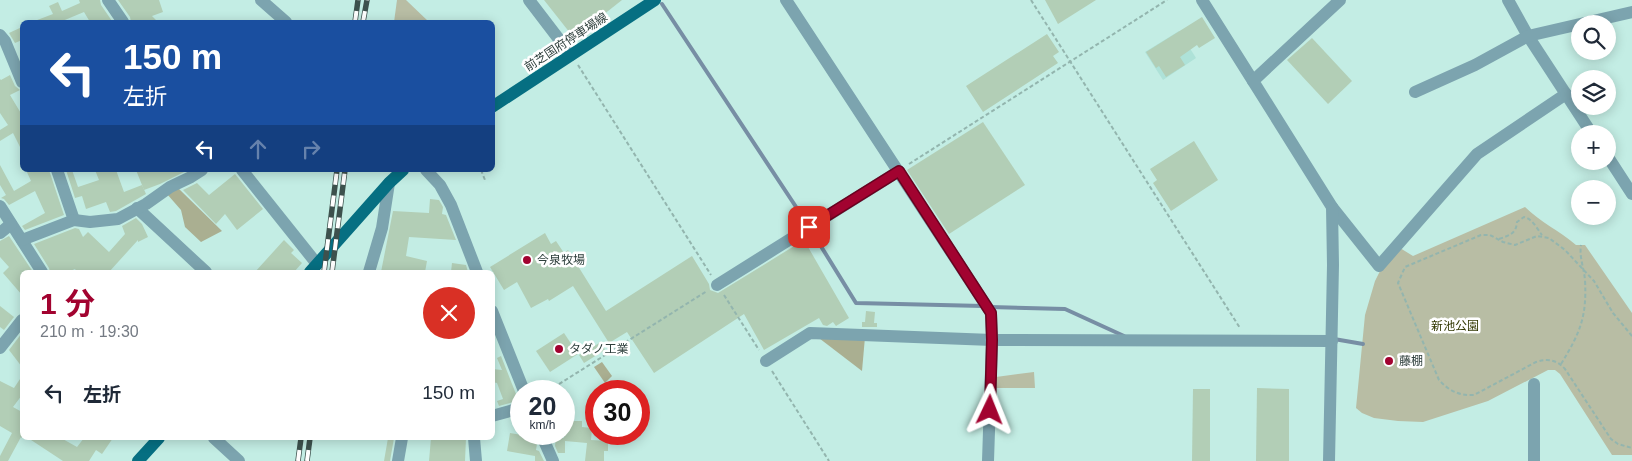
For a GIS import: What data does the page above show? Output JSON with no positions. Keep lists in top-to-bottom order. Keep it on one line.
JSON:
{"streets":{"main road":["前芝国府停車場線"]},"parks":["新池公園"],"places":["今泉牧場","タダノ工業","藤棚"],"page":{"map_buttons":["+","−"],"turn":["150 m","左折"],"heading":["1 分","210 m · 19:30"],"list":[{"name":"左折","value":"150 m"}],"speed":"20 km/h","limit":"30"}}
